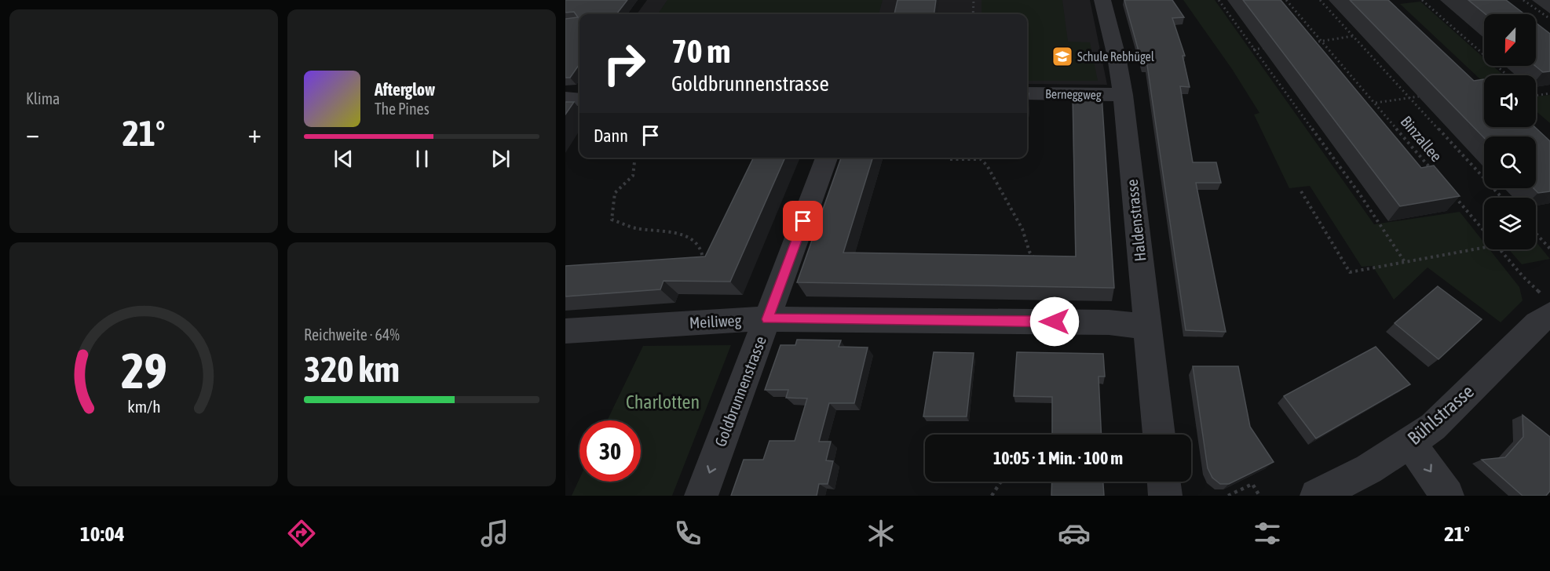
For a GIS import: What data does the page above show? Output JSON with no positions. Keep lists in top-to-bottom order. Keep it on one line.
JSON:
{"streets":{"street":["Berneggweg","Haldenstrasse","Meiliweg","Goldbrunnenstrasse","Bühlstrasse"],"path":["Binzallee"]},"crossings":[["Berneggweg","Haldenstrasse"],["Haldenstrasse","Meiliweg"],["Meiliweg","Goldbrunnenstrasse"]],"one_way":["Goldbrunnenstrasse"],"parks":["Charlotten"],"places":{"school or university":["Schule Rebhügel"]},"north":"bottom","page":{"tile":["Klima",["Reichweite · 64%","320 km"]],"turn":["70 m","Goldbrunnenstrasse"],"song":["Afterglow","The Pines"],"then":"Dann","heat":["−","21°","+"],"limit":"30","trip":"10:05 · 1 Min. · 100 m","tabs":["10:04","21°"],"gauge":["29","km/h"]}}
